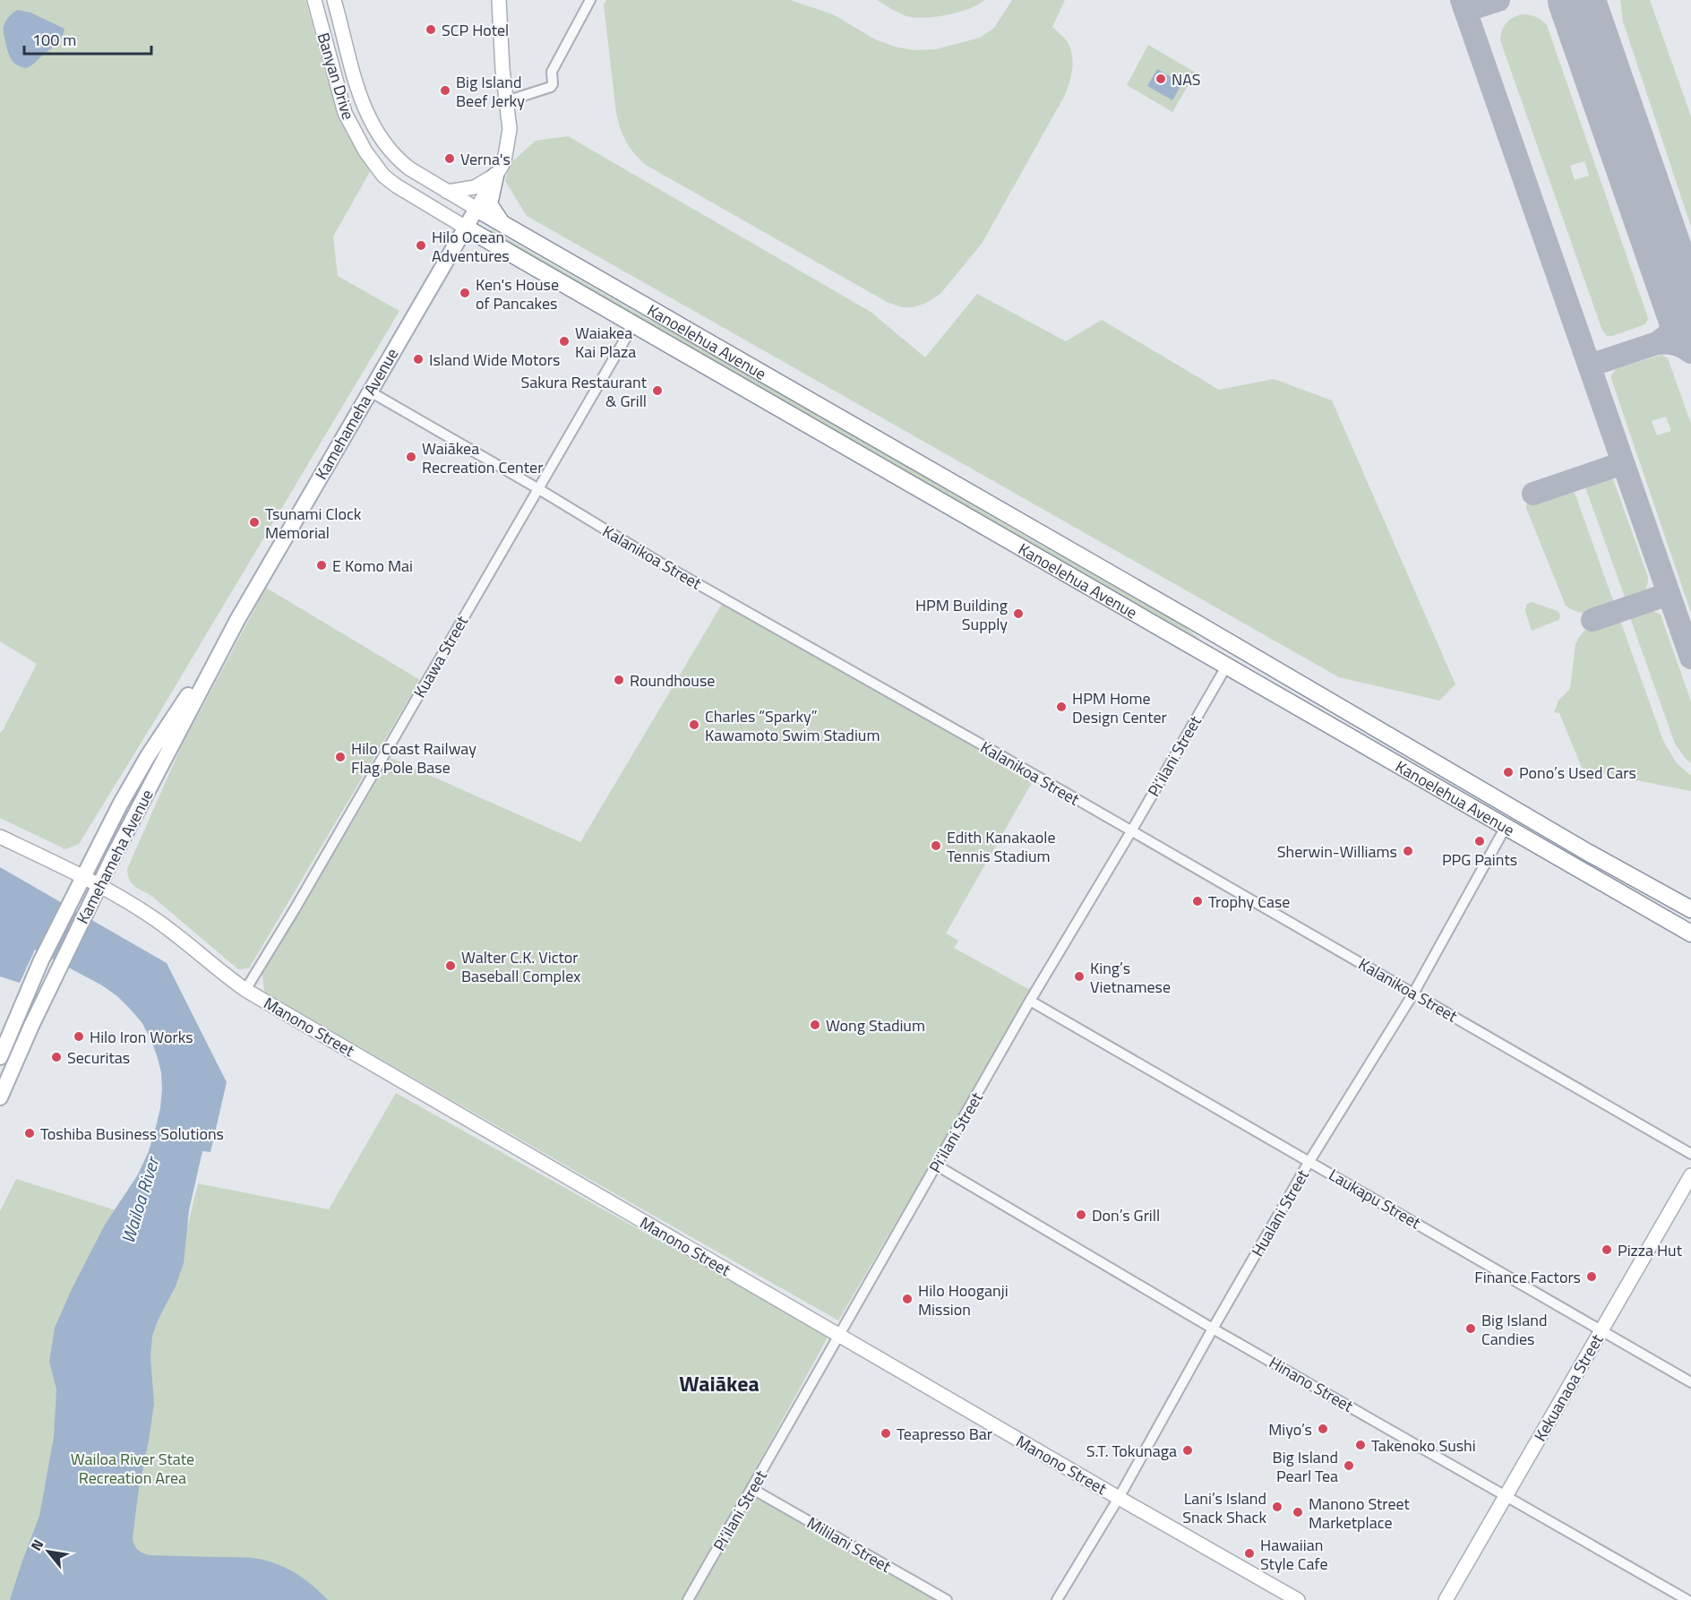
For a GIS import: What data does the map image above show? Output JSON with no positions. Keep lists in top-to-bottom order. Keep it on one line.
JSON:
{"streets":{"highway":["Kanoelehua Avenue"],"main road":["Kamehameha Avenue"],"street":["Banyan Drive","Kalanikoa Street","Kuawa Street","Pi‘ilani Street","Manono Street","Laukapu Street","Hualani Street","Hinano Street","Kekuanaoa Street","Mililani Street"]},"crossings":[["Banyan Drive","Kanoelehua Avenue"],["Banyan Drive","Kamehameha Avenue"],["Kanoelehua Avenue","Kamehameha Avenue"],["Kanoelehua Avenue","Kuawa Street"],["Kanoelehua Avenue","Pi‘ilani Street"],["Kanoelehua Avenue","Hualani Street"],["Kamehameha Avenue","Kalanikoa Street"],["Kamehameha Avenue","Manono Street"],["Kalanikoa Street","Kuawa Street"],["Kalanikoa Street","Pi‘ilani Street"],["Kalanikoa Street","Hualani Street"],["Kuawa Street","Manono Street"],["Pi‘ilani Street","Manono Street"],["Pi‘ilani Street","Laukapu Street"],["Pi‘ilani Street","Hinano Street"],["Pi‘ilani Street","Mililani Street"],["Manono Street","Hualani Street"],["Laukapu Street","Hualani Street"],["Laukapu Street","Kekuanaoa Street"],["Hualani Street","Hinano Street"],["Hinano Street","Kekuanaoa Street"]],"districts":["Waiākea"],"water":["Wailoa River"],"parks":["Wailoa River State Recreation Area"],"places":["SCP Hotel","NAS","Big Island Beef Jerky","Verna's","Hilo Ocean Adventures","Ken's House of Pancakes","Waiakea Kai Plaza","Island Wide Motors","Sakura Restaurant & Grill","Waiākea Recreation Center","Tsunami Clock Memorial","E Komo Mai","HPM Building Supply","Roundhouse","HPM Home Design Center","Charles “Sparky” Kawamoto Swim Stadium","Hilo Coast Railway Flag Pole Base","Pono’s Used Cars","PPG Paints","Edith Kanakaole Tennis Stadium","Sherwin-Williams","Trophy Case","Walter C.K. Victor Baseball Complex","King’s Vietnamese","Wong Stadium","Hilo Iron Works","Securitas","Toshiba Business Solutions","Don’s Grill","Pizza Hut","Finance Factors","Hilo Hooganji Mission","Big Island Candies","Miyo’s","Teapresso Bar","Takenoko Sushi","S.T. Tokunaga","Big Island Pearl Tea","Lani’s Island Snack Shack","Manono Street Marketplace","Hawaiian Style Cafe"],"scale_bar":"100 m","north":"top left"}
